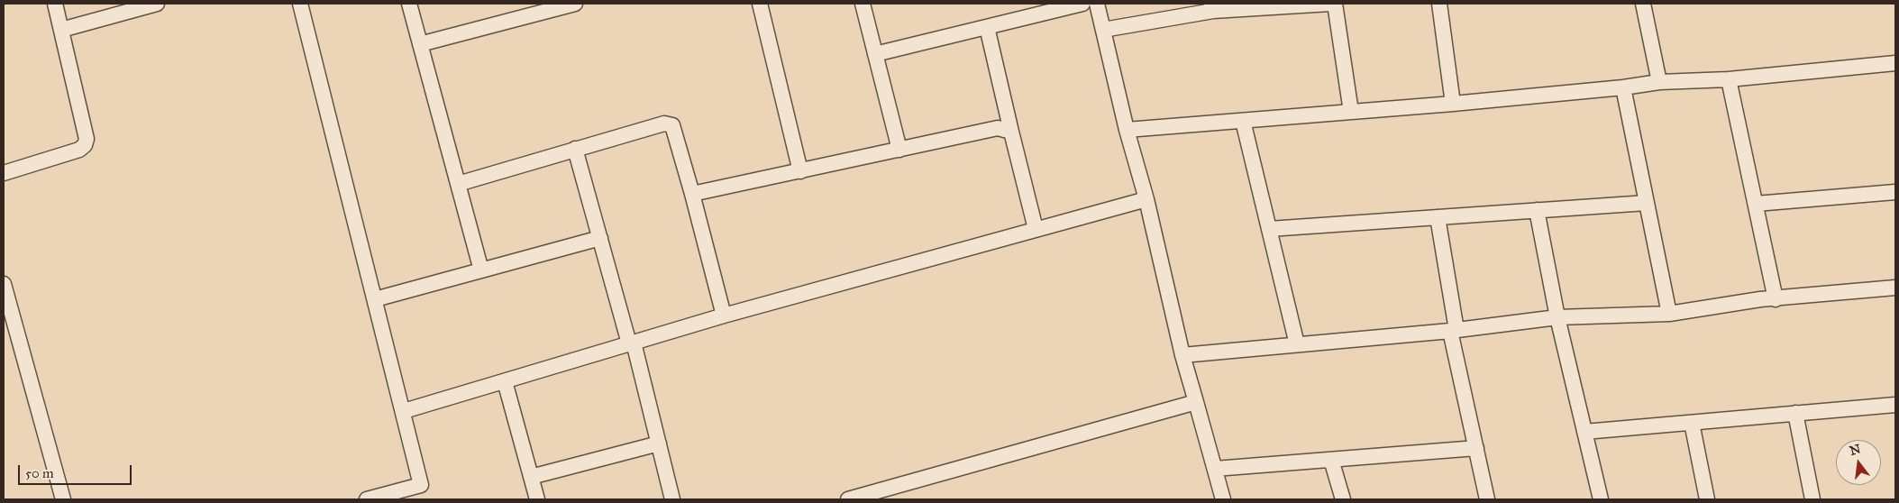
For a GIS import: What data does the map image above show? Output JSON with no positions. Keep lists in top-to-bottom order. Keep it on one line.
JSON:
{"scale_bar":"50 m","north":"top"}
